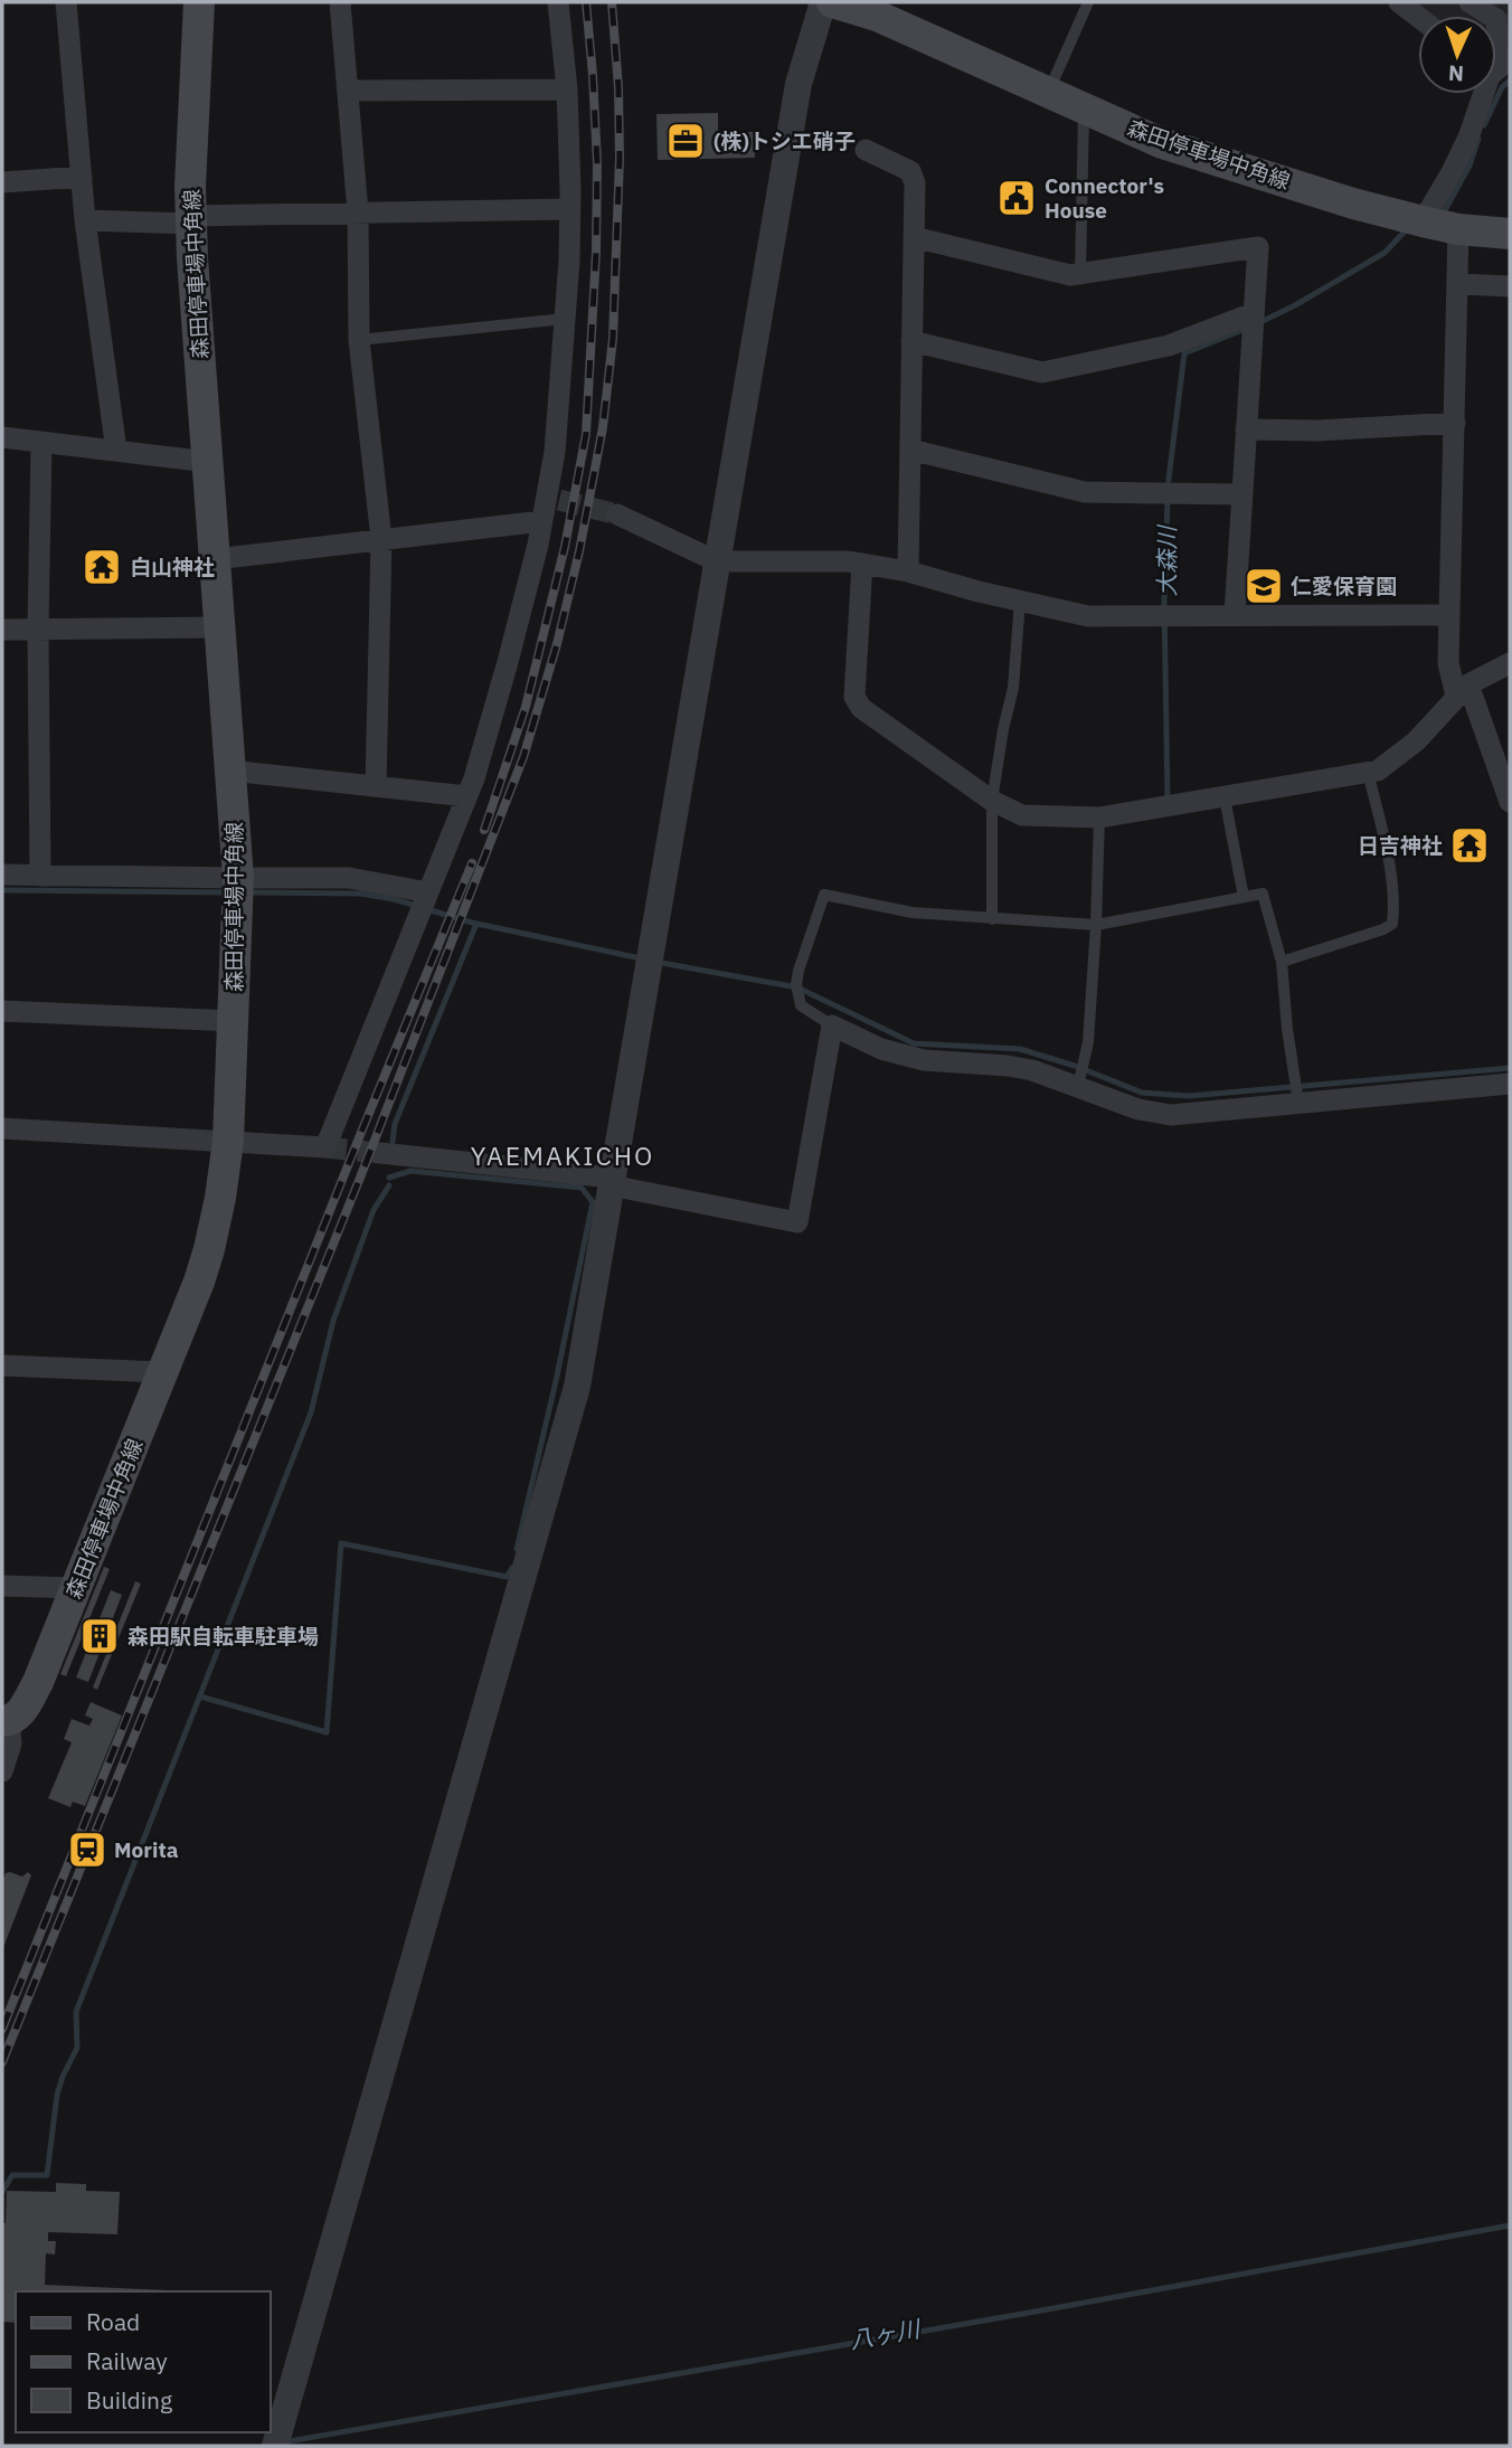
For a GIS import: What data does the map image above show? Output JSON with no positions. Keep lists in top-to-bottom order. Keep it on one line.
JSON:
{"streets":{"main road":["森田停車場中角線"]},"districts":["YAEMAKICHO"],"water":["大森川","八ヶ川"],"places":{"office":["(株)トシエ硝子"],"public building":["Connector's House"],"temple":["白山神社","日吉神社"],"school or university":["仁愛保育園"],"building":["森田駅自転車駐車場"],"station":["Morita"]},"legend":["Road","Railway","Building"],"north":"bottom"}
